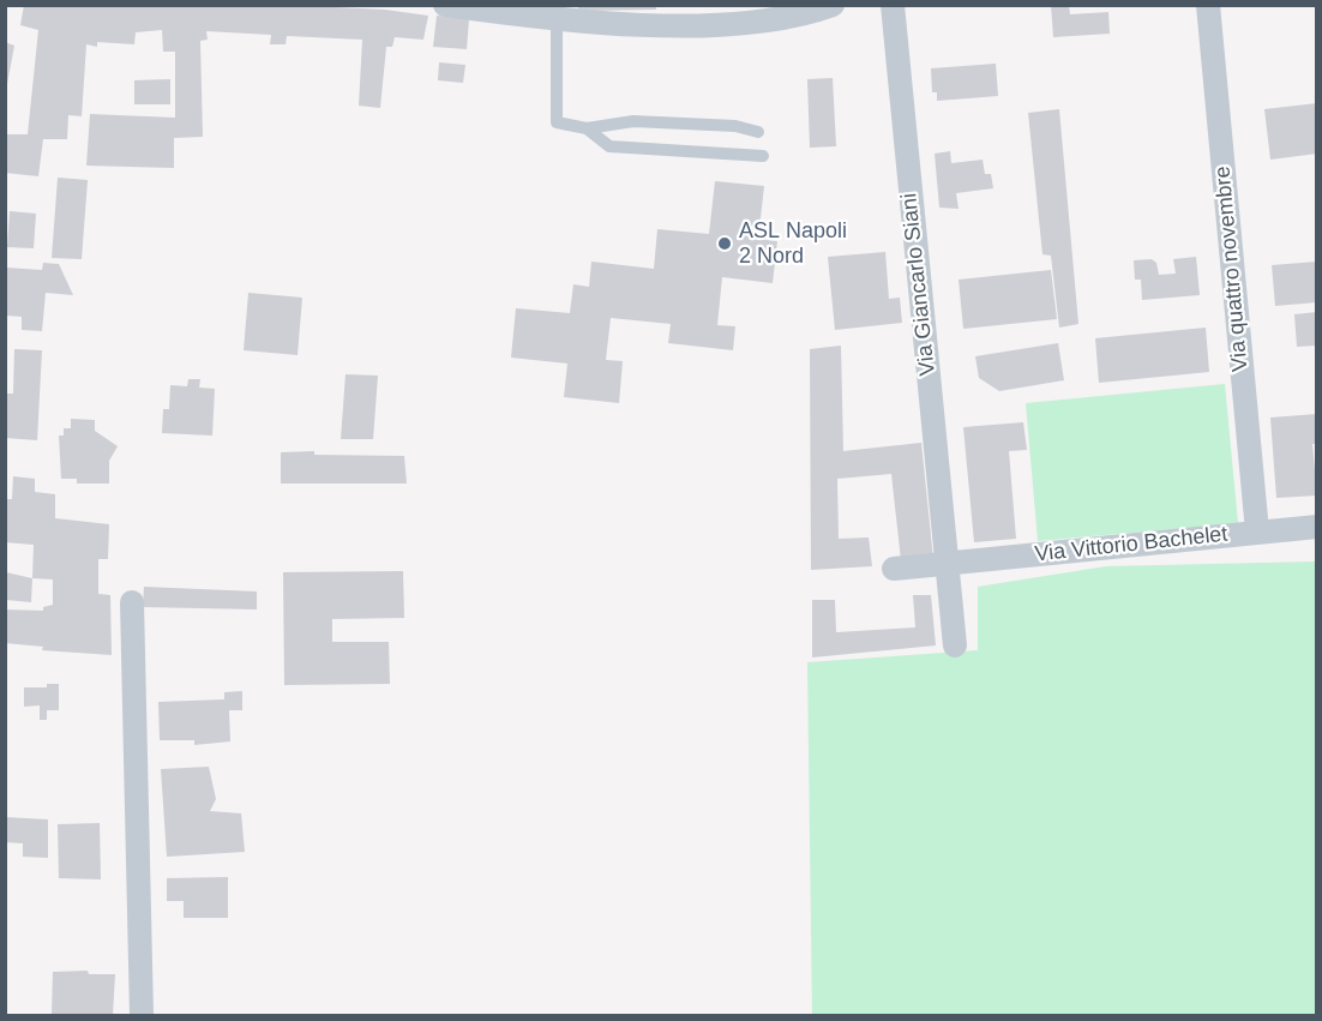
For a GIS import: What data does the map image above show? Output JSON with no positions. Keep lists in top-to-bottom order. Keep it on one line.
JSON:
{"streets":{"street":["Via quattro novembre","Via Giancarlo Siani","Via Vittorio Bachelet"]},"crossings":[["Via quattro novembre","Via Vittorio Bachelet"],["Via Giancarlo Siani","Via Vittorio Bachelet"]],"places":["ASL Napoli 2 Nord"]}
